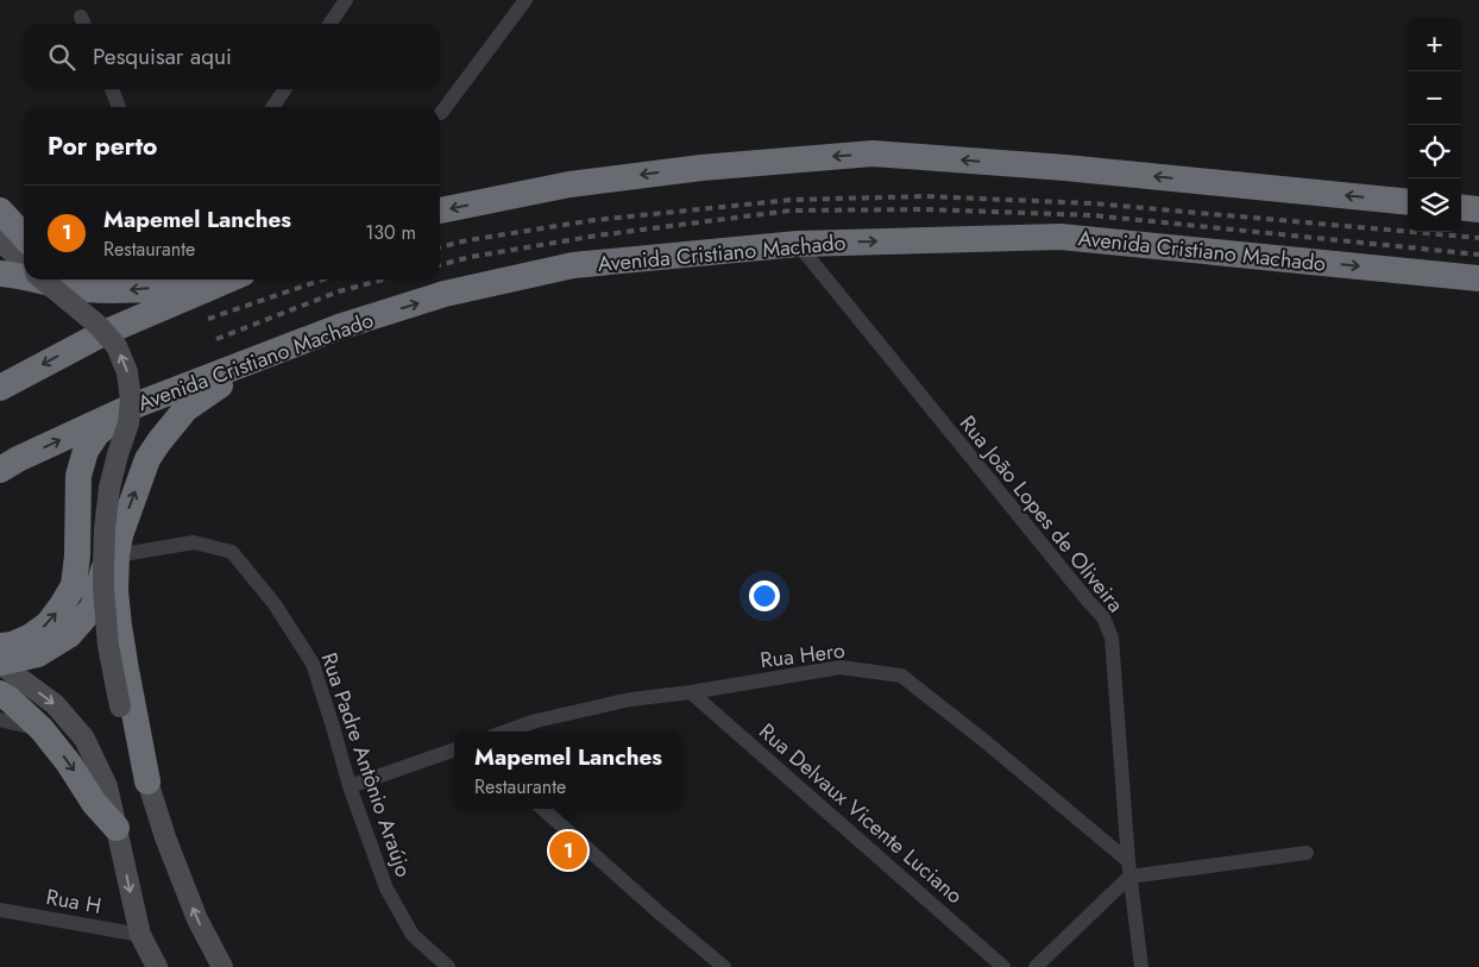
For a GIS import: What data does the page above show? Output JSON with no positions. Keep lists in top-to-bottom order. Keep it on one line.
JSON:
{"streets":{"highway":["Avenida Cristiano Machado"],"street":["Rua João Lopes de Oliveira","Rua Hero","Rua Padre Antônio Araújo","Rua Delvaux Vicente Luciano","Rua H"]},"crossings":[["Avenida Cristiano Machado","Rua João Lopes de Oliveira"],["Rua João Lopes de Oliveira","Rua Hero"],["Rua Hero","Rua Delvaux Vicente Luciano"]],"page":{"map_buttons":["+","−"],"search":"Pesquisar aqui","heading":"Por perto","list":[{"mark":"1","name":"Mapemel Lanches","note":"Restaurante","value":"130 m"}],"popup":["Mapemel Lanches","Restaurante"],"pins":"1"}}
